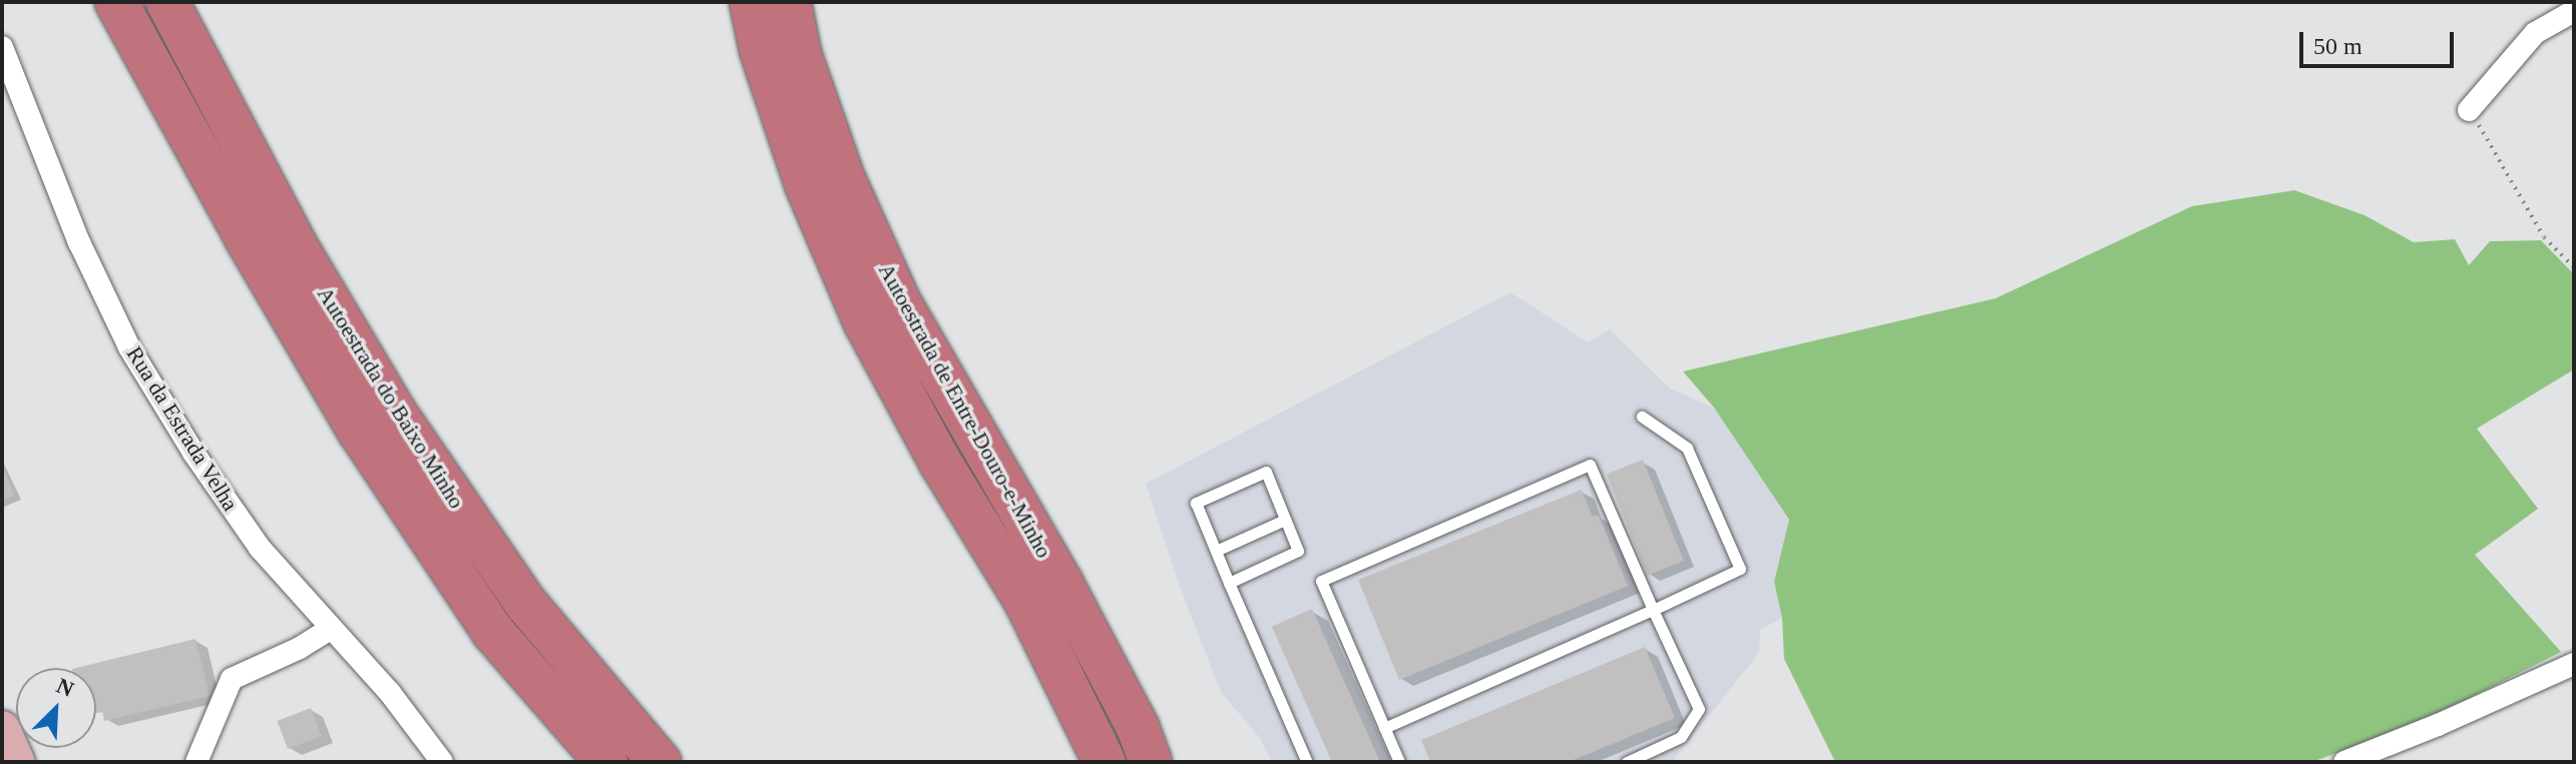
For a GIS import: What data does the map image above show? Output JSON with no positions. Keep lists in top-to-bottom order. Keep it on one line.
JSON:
{"streets":{"highway":["Autoestrada do Baixo Minho","Autoestrada de Entre-Douro-e-Minho"],"street":["Rua da Estrada Velha"]},"scale_bar":"50 m","north":"top right"}
